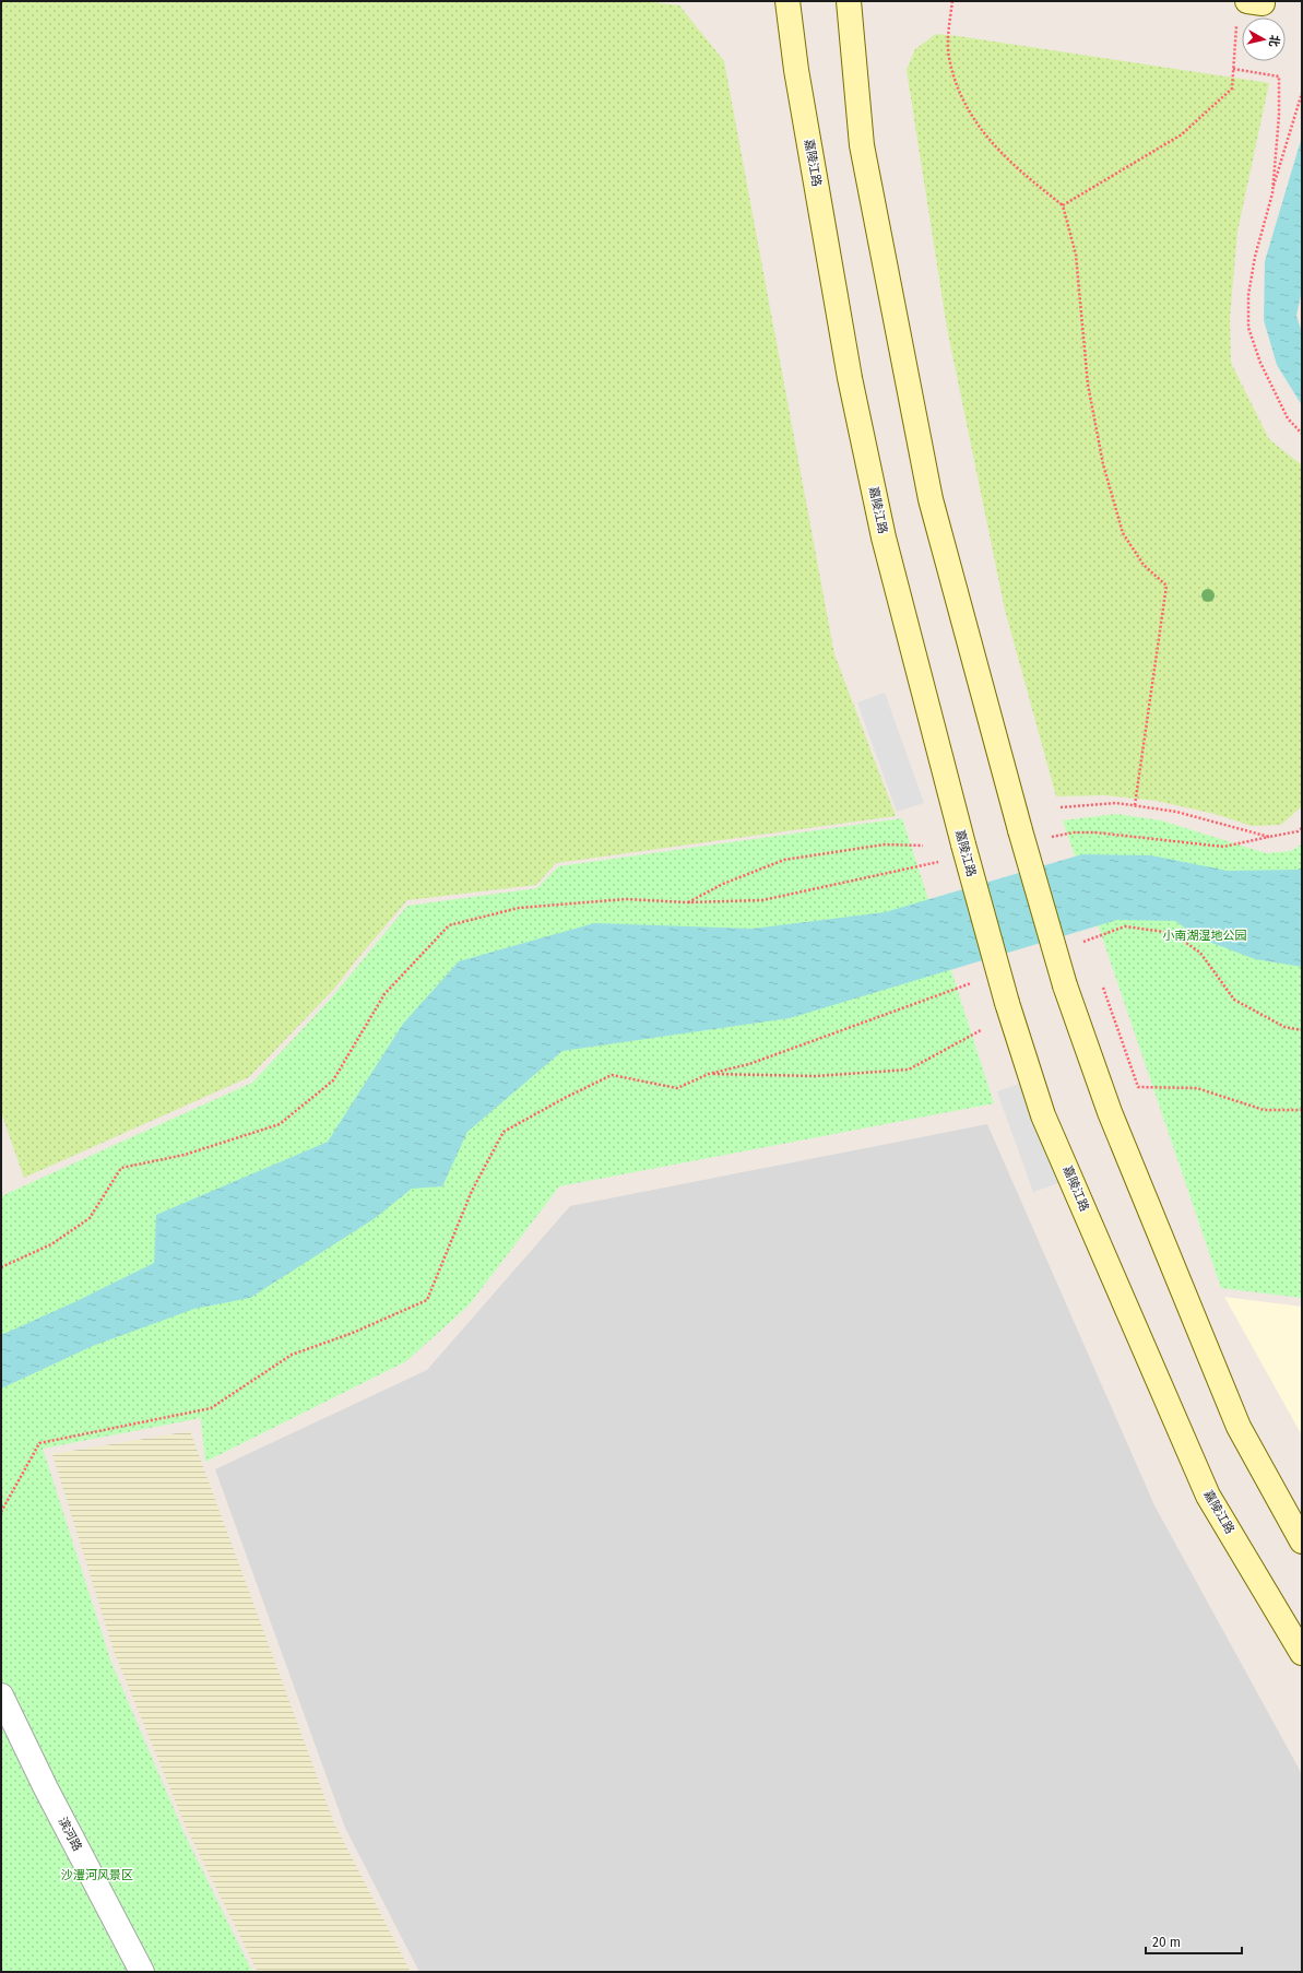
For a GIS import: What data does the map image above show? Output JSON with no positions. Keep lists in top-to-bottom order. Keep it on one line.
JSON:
{"streets":{"street":["嘉陵江路","滨河路"]},"parks":["小南湖湿地公园","沙澧河风景区"],"scale_bar":"20 m","north":"right"}
